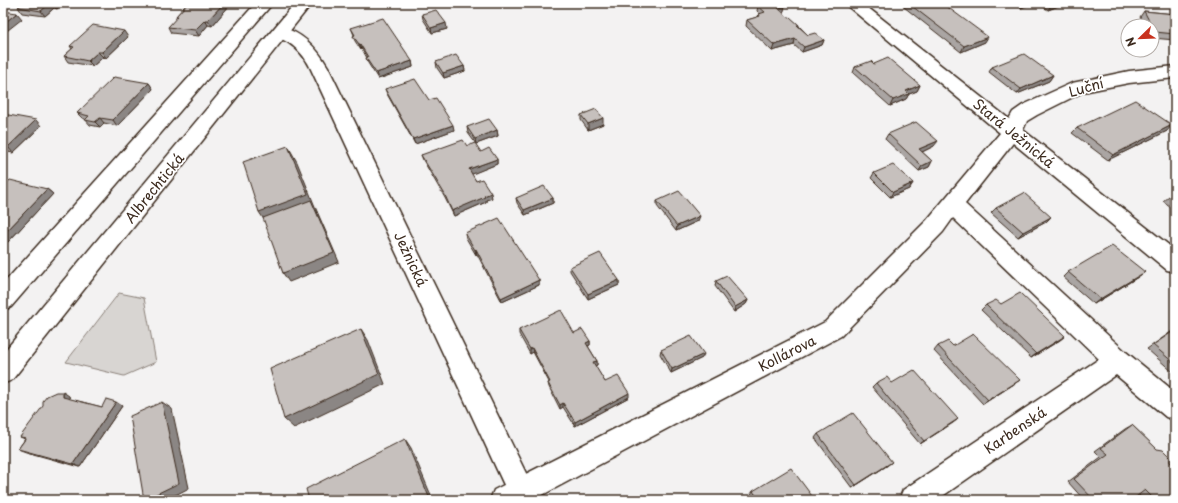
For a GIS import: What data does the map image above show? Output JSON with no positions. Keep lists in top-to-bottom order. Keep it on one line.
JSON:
{"streets":{"street":["Luční","Stará Ježnická","Albrechtická","Ježnická","Kollárova","Karbenská"]},"crossings":[["Luční","Stará Ježnická"],["Luční","Kollárova"],["Stará Ježnická","Kollárova"],["Albrechtická","Ježnická"],["Ježnická","Kollárova"]],"north":"bottom left"}
